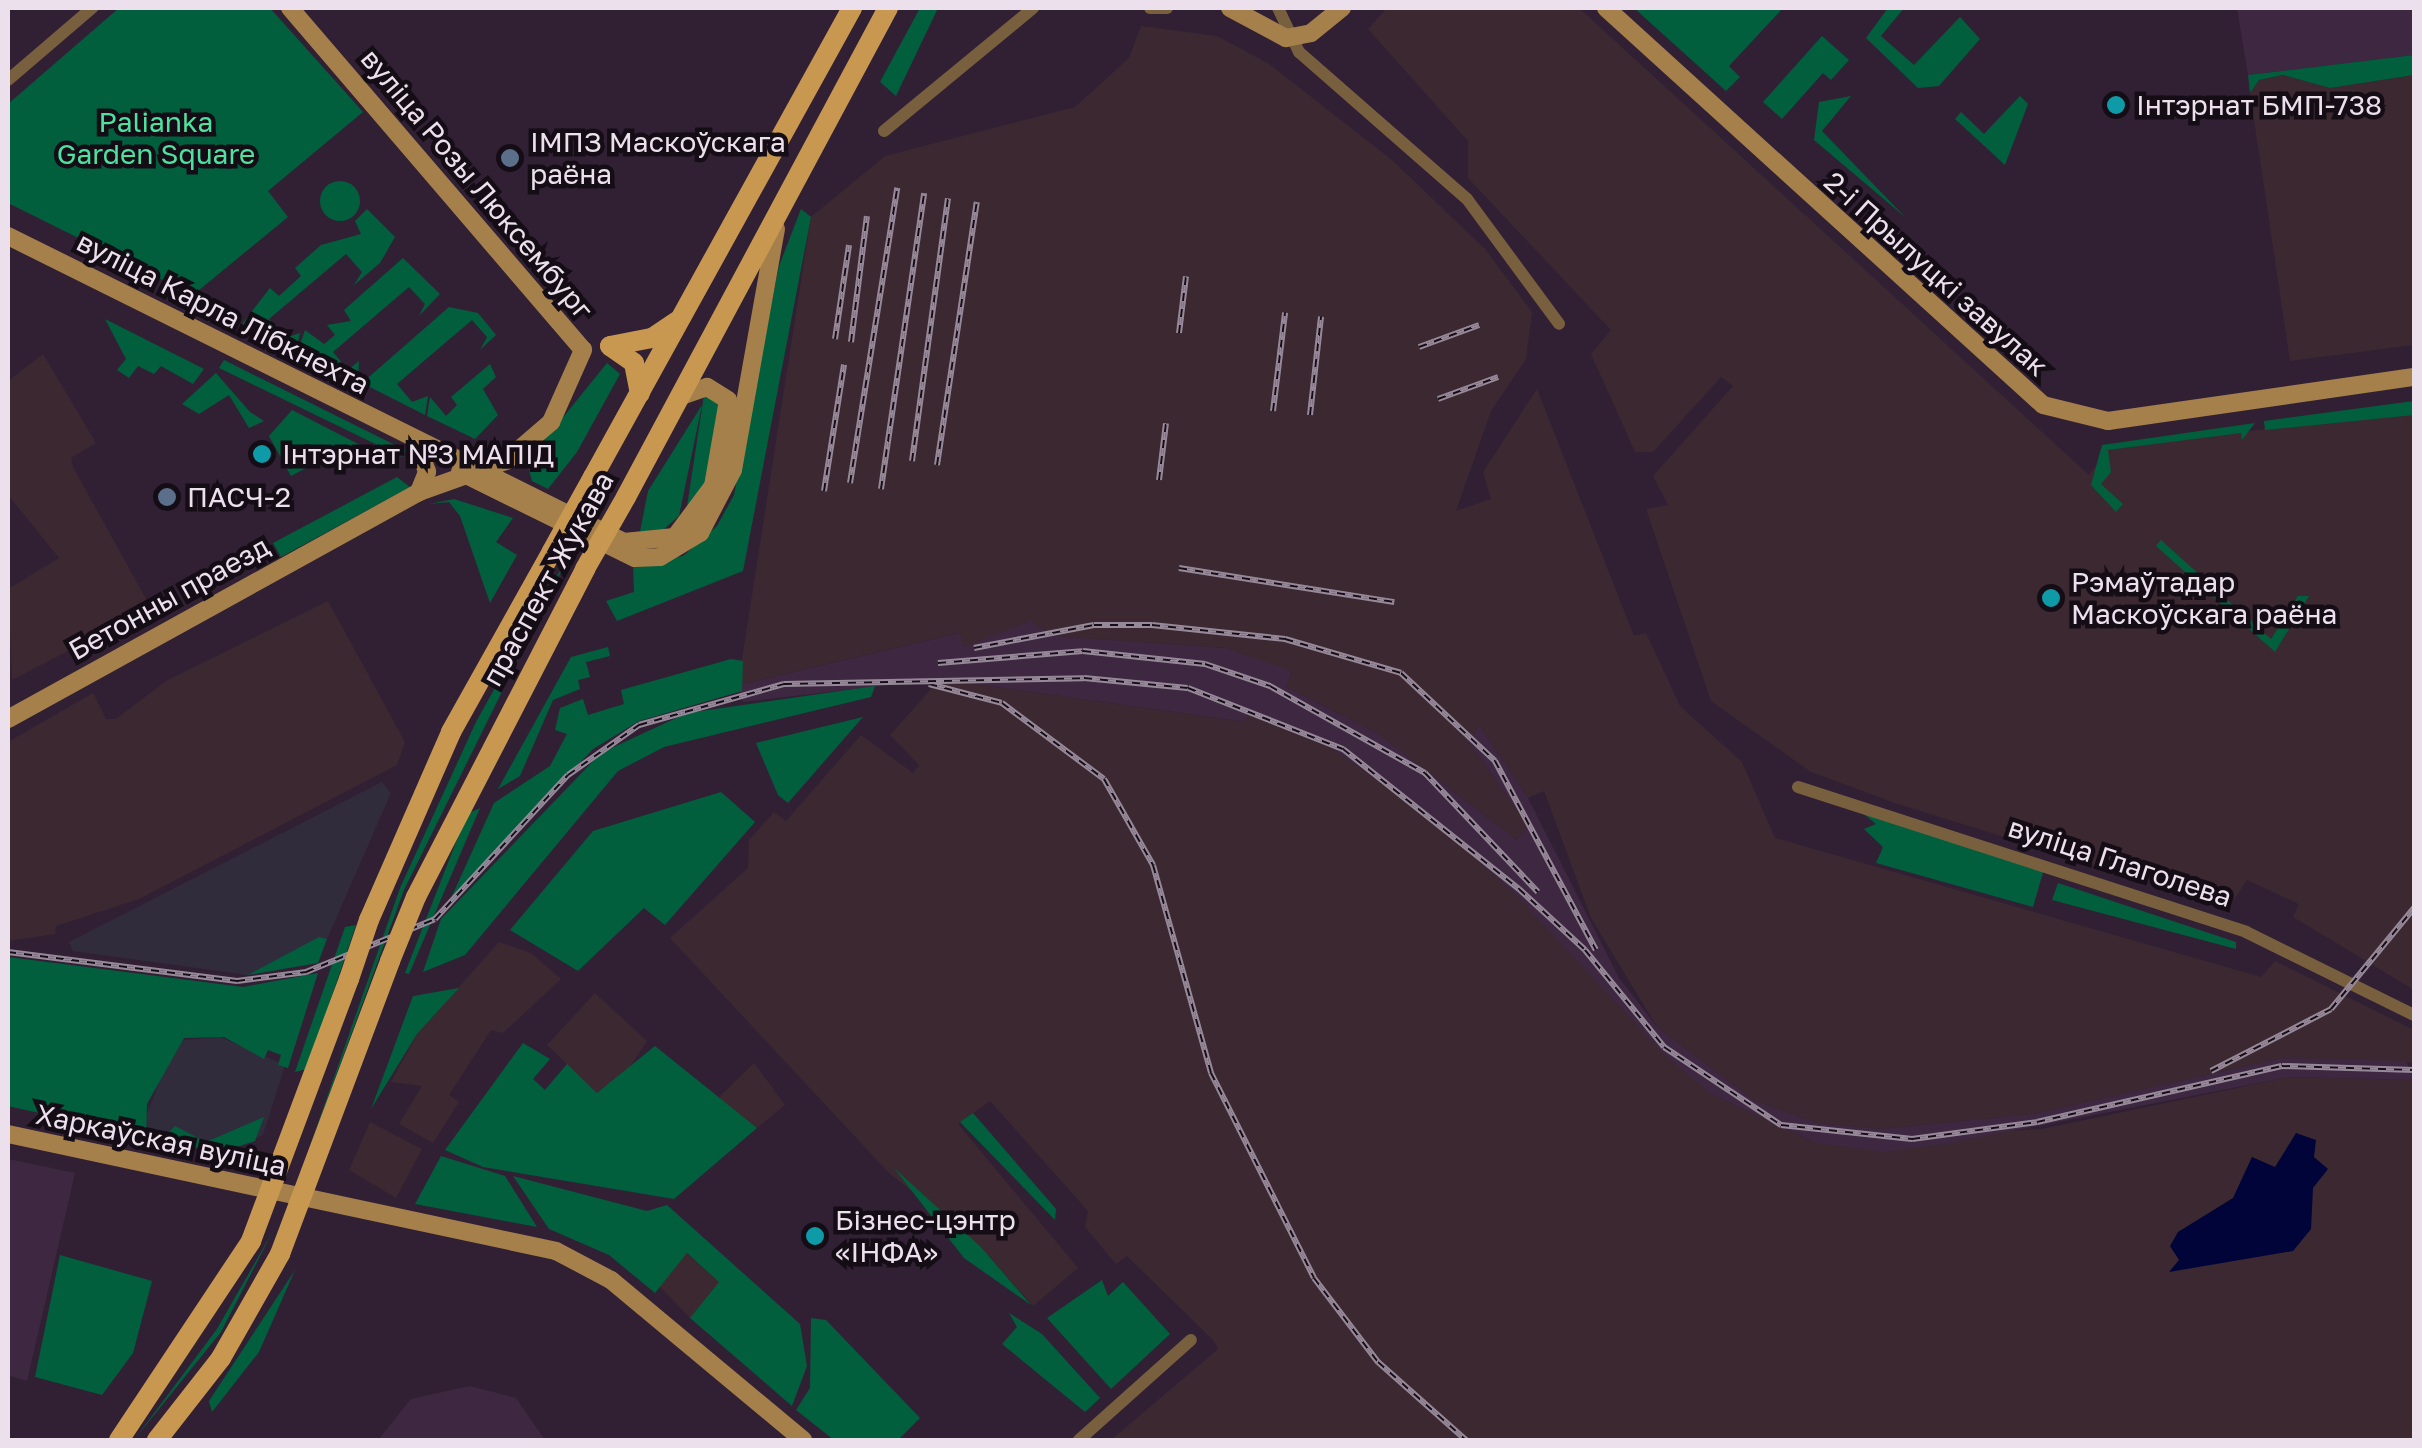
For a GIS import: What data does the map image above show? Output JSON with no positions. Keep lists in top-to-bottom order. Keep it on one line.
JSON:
{"streets":{"main road":["вуліца Розы Люксембург","2-і Прылуцкі завулак","вуліца Карла Лібкнехта","праспект Жукава","Бетонны праезд","Харкаўская вуліца"],"street":["вуліца Глаголева"]},"crossings":[["вуліца Розы Люксембург","Бетонны праезд"],["вуліца Карла Лібкнехта","Бетонны праезд"],["праспект Жукава","Харкаўская вуліца"]],"parks":["Palianka Garden Square"],"places":["Інтэрнат БМП-738","ІМПЗ Маскоўскага раёна","Інтэрнат №3 МАПІД","ПАСЧ-2","Рэмаўтадар Маскоўскага раёна","Бізнес-цэнтр «ІНФА»"]}
